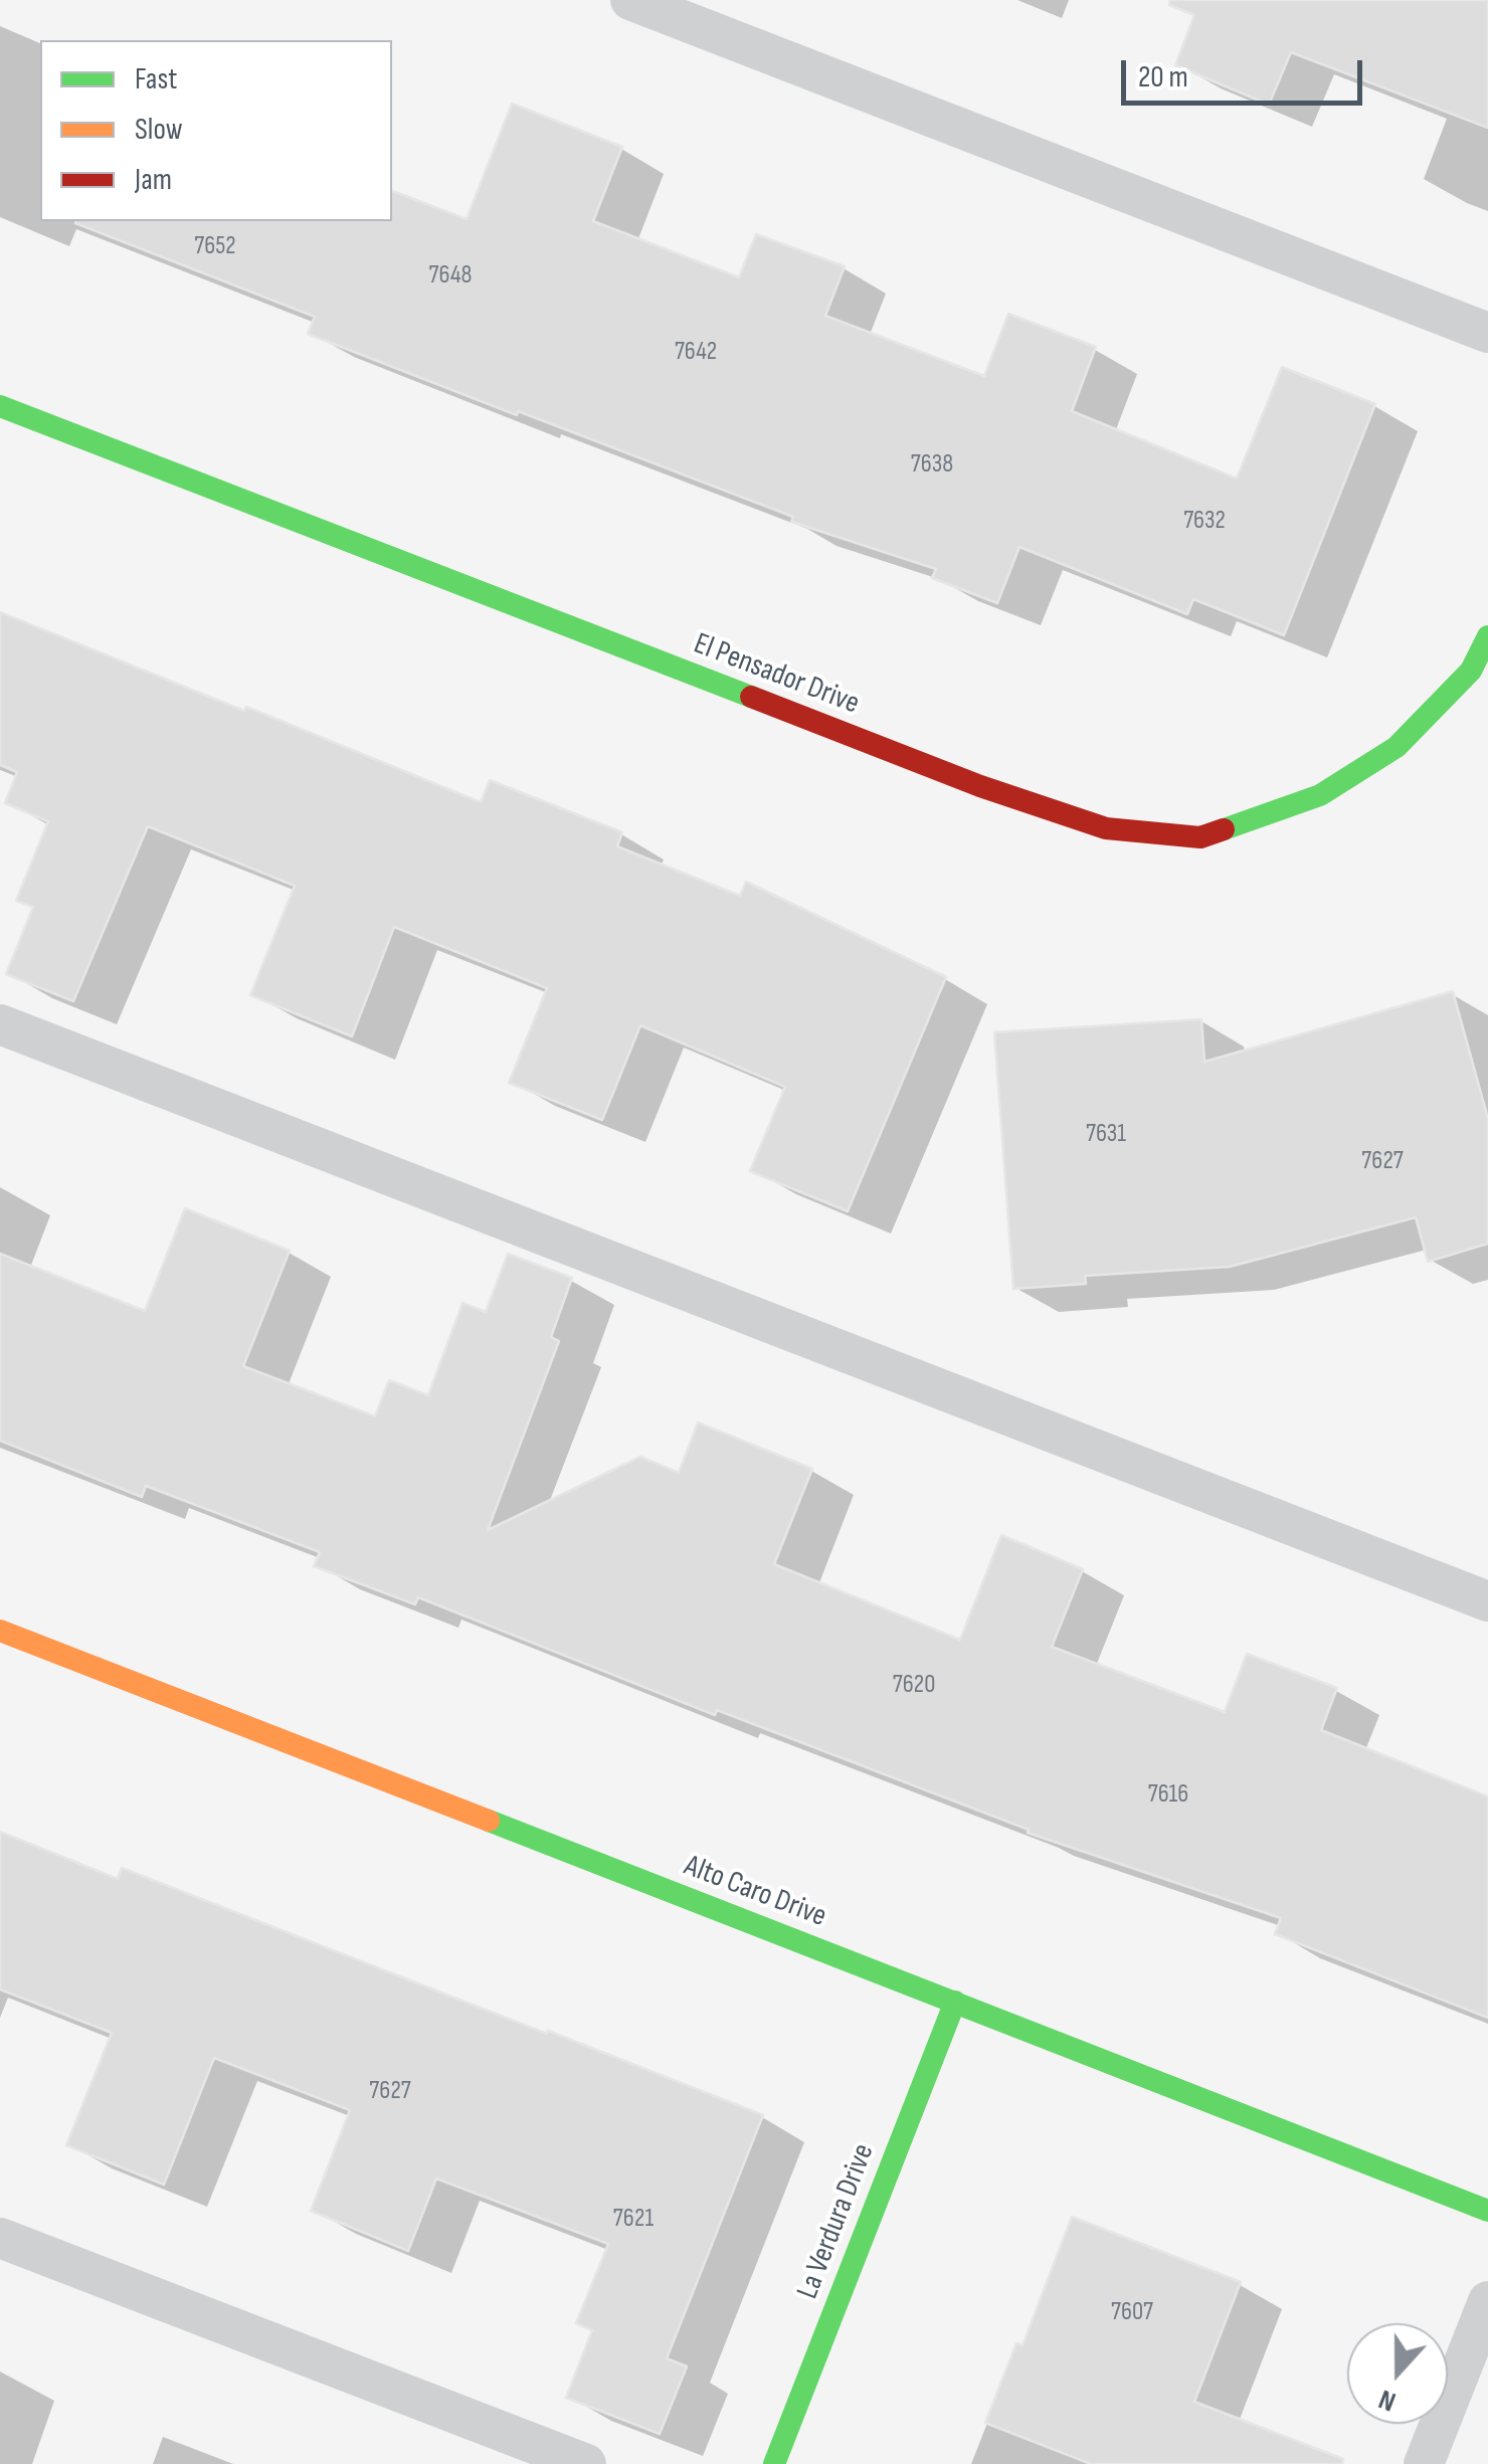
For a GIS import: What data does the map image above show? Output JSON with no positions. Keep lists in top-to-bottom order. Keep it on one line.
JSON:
{"streets":{"street":["El Pensador Drive","Alto Caro Drive","La Verdura Drive"]},"crossings":[["Alto Caro Drive","La Verdura Drive"]],"house_numbers":["7652","7648","7642","7638","7632","7631","7627","7620","7616","7627","7621","7607"],"legend":["Fast","Slow","Jam"],"scale_bar":"20 m","north":"bottom"}
